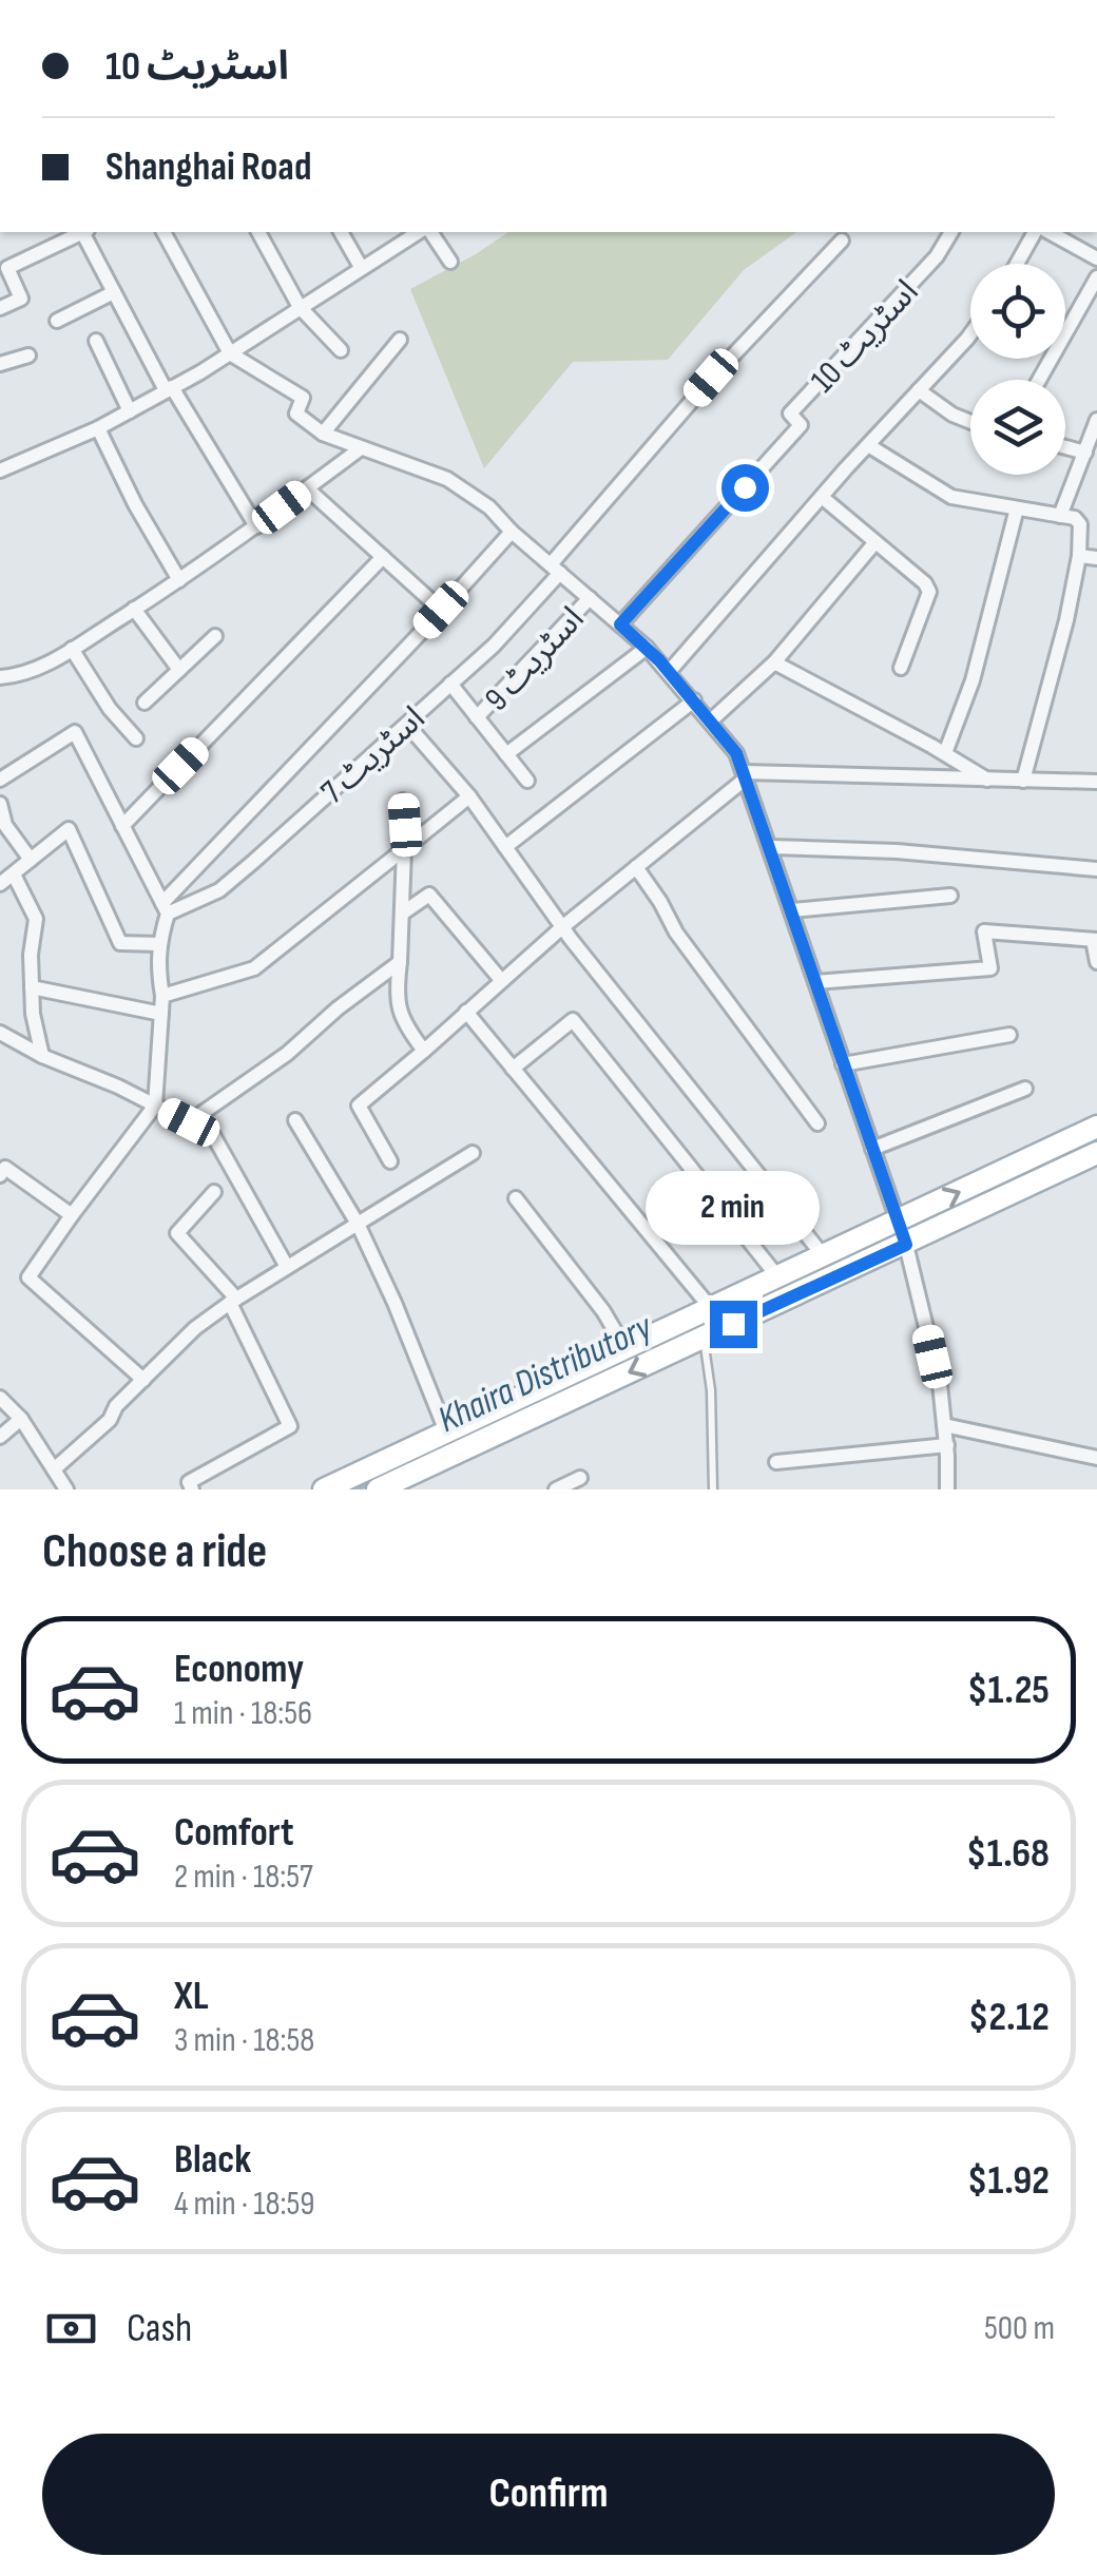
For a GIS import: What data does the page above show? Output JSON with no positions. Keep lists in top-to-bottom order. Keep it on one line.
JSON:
{"streets":{"street":["اسٹریٹ 10","اسٹریٹ 9","اسٹریٹ 7"]},"water":["Khaira Distributory"],"page":{"banner":["اسٹریٹ 10","Shanghai Road"],"bubble":"2 min","heading":"Choose a ride","list":[{"name":"Economy","note":"1 min · 18:56","value":"$1.25"},{"name":"Comfort","note":"2 min · 18:57","value":"$1.68"},{"name":"XL","note":"3 min · 18:58","value":"$2.12"},{"name":"Black","note":"4 min · 18:59","value":"$1.92"}],"pay":["Cash","500 m"],"buttons":"Confirm"}}
